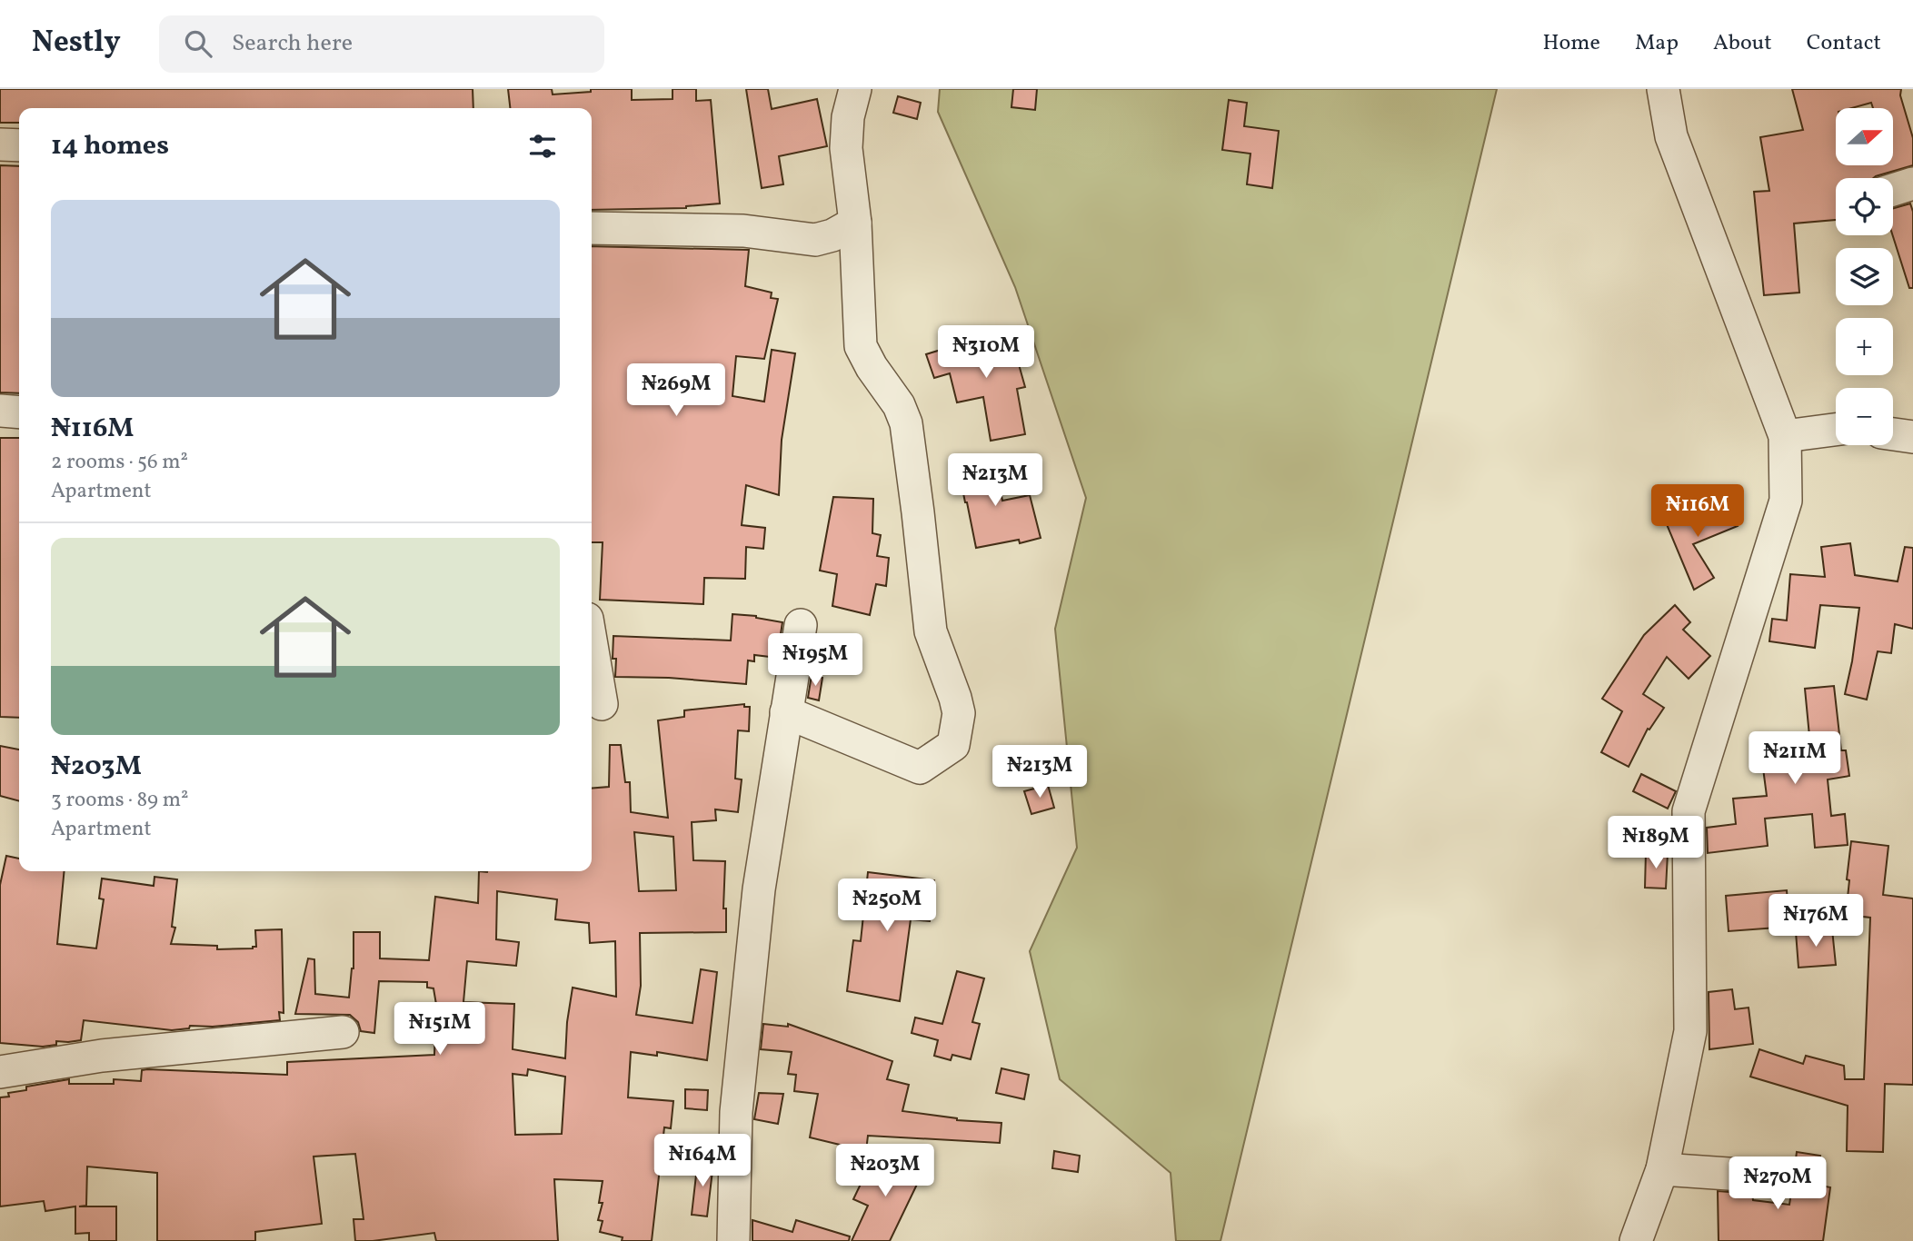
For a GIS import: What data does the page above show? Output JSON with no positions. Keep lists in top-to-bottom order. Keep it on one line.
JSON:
{"north":"right","page":{"header":"Nestly","search":"Search here","nav":["Home","Map","About","Contact"],"map_buttons":["+","−"],"heading":"14 homes","list":[{"name":"₦116M","note":"2 rooms · 56 m² · Apartment"},{"name":"₦203M","note":"3 rooms · 89 m² · Apartment"}],"price":["₦310M","₦269M","₦213M","₦116M","₦195M","₦211M","₦213M","₦189M","₦250M","₦176M","₦151M","₦164M","₦203M","₦270M"]}}
